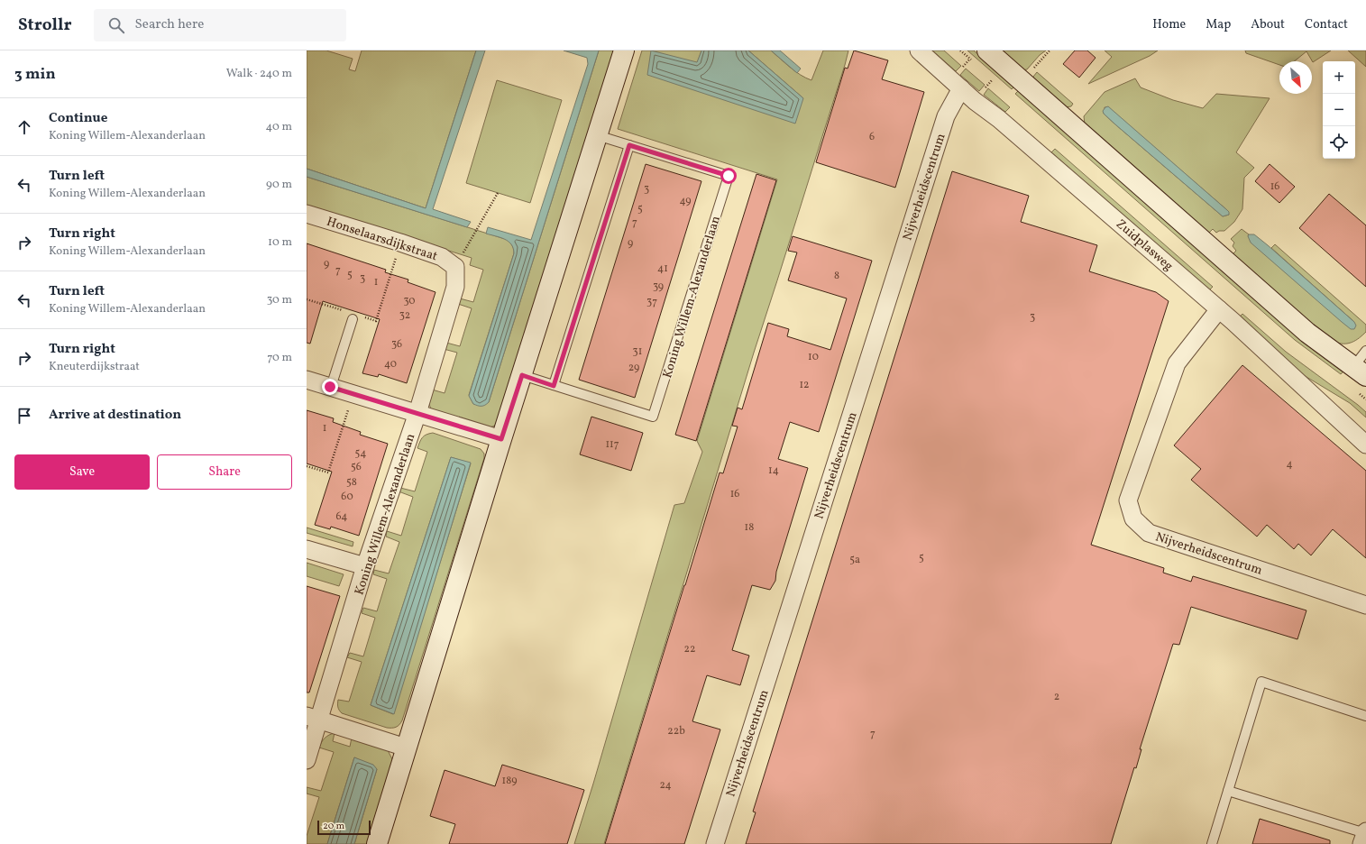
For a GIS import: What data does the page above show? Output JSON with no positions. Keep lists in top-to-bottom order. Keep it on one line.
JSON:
{"streets":{"street":["Nijverheidscentrum","Honselaarsdijkstraat","Zuidplasweg","Koning Willem-Alexanderlaan"]},"crossings":[["Nijverheidscentrum","Zuidplasweg"],["Honselaarsdijkstraat","Koning Willem-Alexanderlaan"]],"house_numbers":["6","16","3","49","5","7","9","9","41","7","5","8","3","1","39","30","37","32","3","36","31","10","40","29","12","1","117","54","4","56","14","58","16","60","64","18","5","5a","22","2","22b","7","189","24"],"scale_bar":"20 m","north":"bottom right","page":{"header":"Strollr","search":"Search here","nav":["Home","Map","About","Contact"],"heading":["3 min","Walk · 240 m"],"map_buttons":["+","−"],"list":[["Continue","Koning Willem-Alexanderlaan","40 m"],["Turn left","Koning Willem-Alexanderlaan","90 m"],["Turn right","Koning Willem-Alexanderlaan","10 m"],["Turn left","Koning Willem-Alexanderlaan","30 m"],["Turn right","Kneuterdijkstraat","70 m"],"Arrive at destination"],"buttons":["Save","Share"],"scale":"20 m"}}
